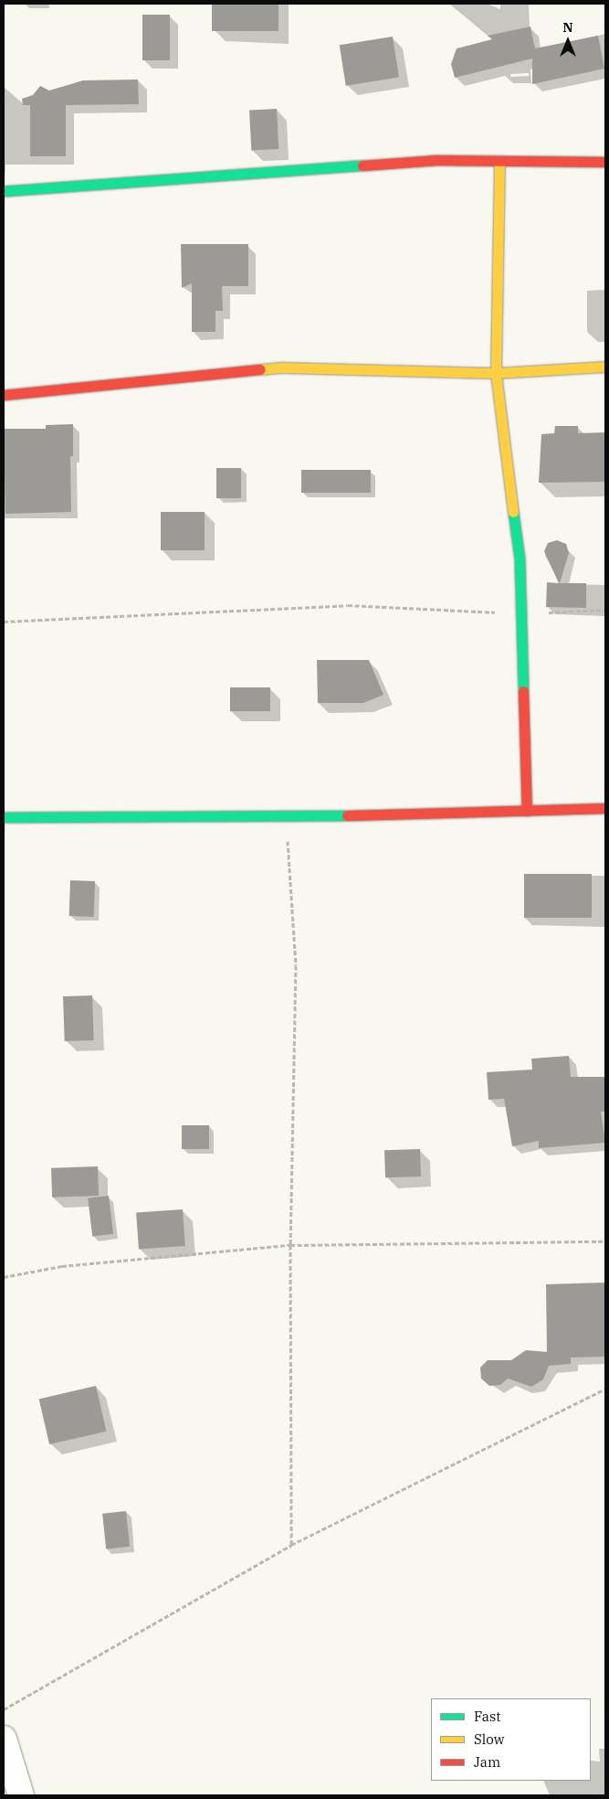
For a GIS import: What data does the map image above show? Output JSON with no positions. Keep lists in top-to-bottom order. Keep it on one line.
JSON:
{"legend":["Fast","Slow","Jam"],"north":"top"}
